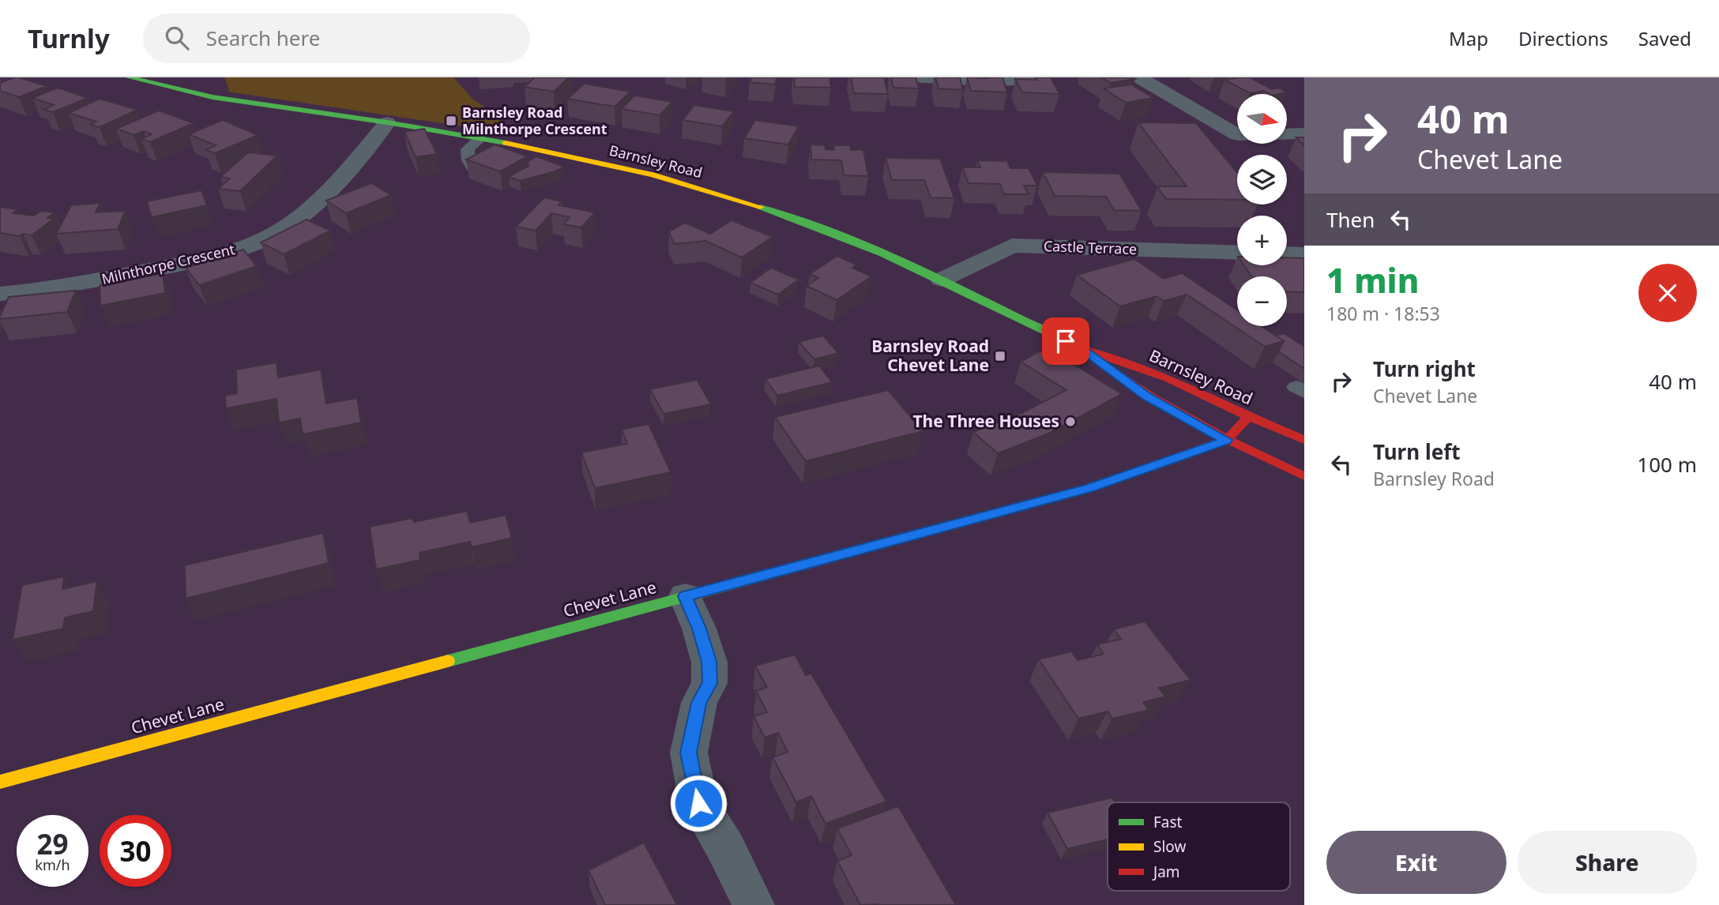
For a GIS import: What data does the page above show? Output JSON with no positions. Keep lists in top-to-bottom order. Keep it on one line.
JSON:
{"streets":{"main road":["Barnsley Road","Chevet Lane"],"street":["Castle Terrace","Milnthorpe Crescent"]},"crossings":[["Barnsley Road","Castle Terrace"],["Barnsley Road","Milnthorpe Crescent"],["Barnsley Road","Chevet Lane"]],"places":{"transit":["Barnsley Road Milnthorpe Crescent","Barnsley Road Chevet Lane"],"other":["The Three Houses"]},"legend":["Fast","Slow","Jam"],"north":"right","page":{"header":"Turnly","search":"Search here","nav":["Map","Directions","Saved"],"turn":["40 m","Chevet Lane"],"map_buttons":["+","−"],"then":"Then","heading":["1 min","180 m · 18:53"],"list":[{"name":"Turn right","note":"Chevet Lane","value":"40 m"},{"name":"Turn left","note":"Barnsley Road","value":"100 m"}],"speed":"29 km/h","limit":"30","buttons":["Exit","Share"]}}
